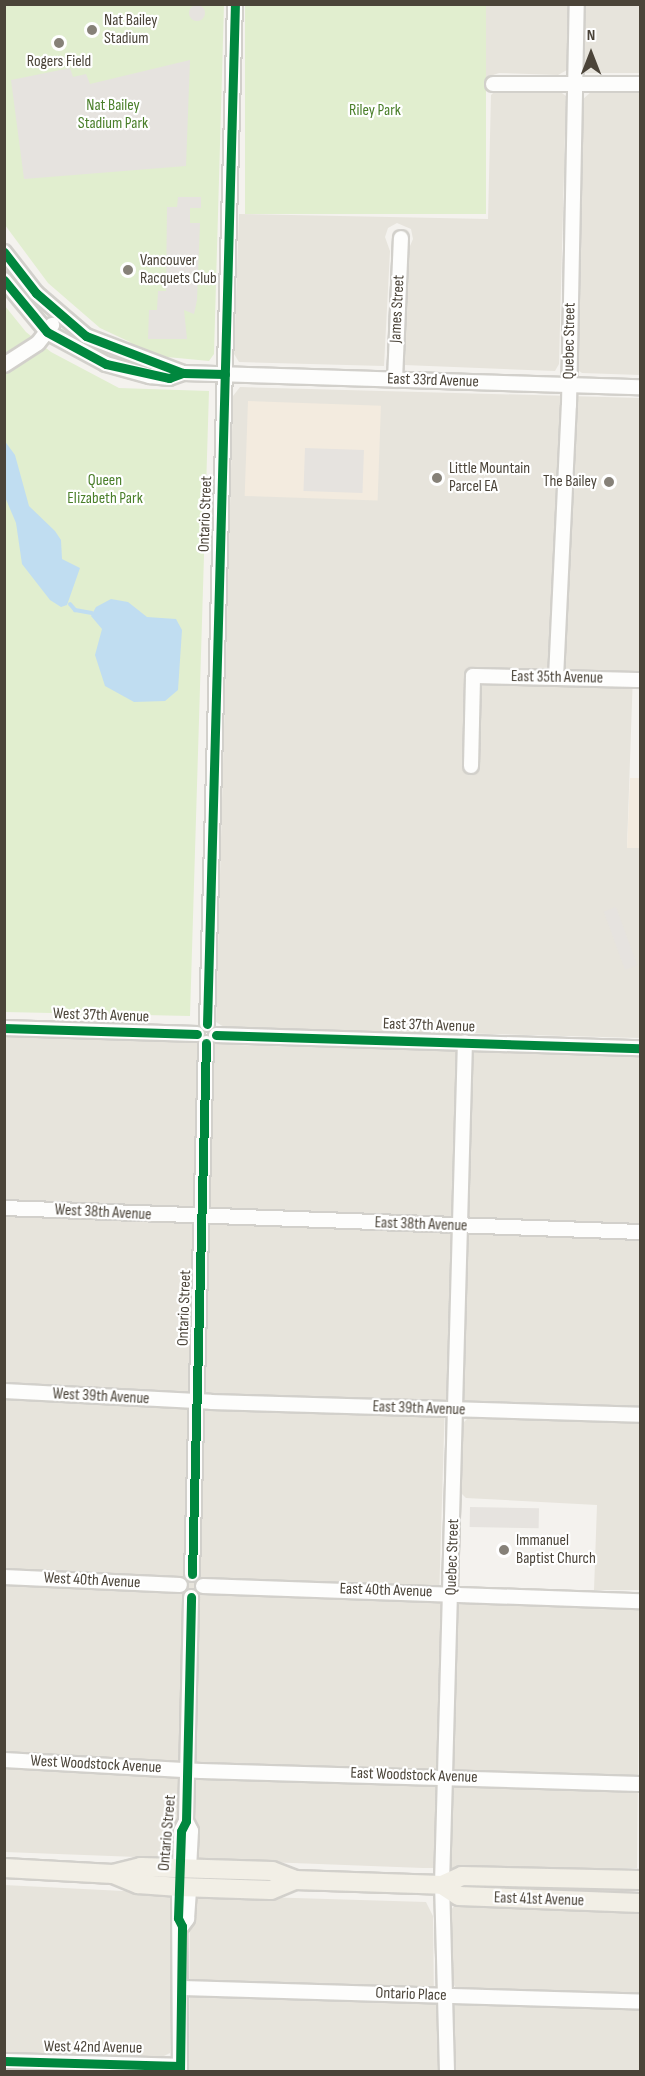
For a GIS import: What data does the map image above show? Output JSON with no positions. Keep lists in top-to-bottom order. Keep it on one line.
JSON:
{"streets":{"main road":["East 41st Avenue"],"street":["James Street","Quebec Street","East 33rd Avenue","Ontario Street","East 35th Avenue","West 37th Avenue","East 37th Avenue","West 38th Avenue","East 38th Avenue","West 39th Avenue","East 39th Avenue","West 40th Avenue","East 40th Avenue","West Woodstock Avenue","East Woodstock Avenue","Ontario Place","West 42nd Avenue"]},"crossings":[["James Street","East 33rd Avenue"],["Quebec Street","East 33rd Avenue"],["Quebec Street","East 35th Avenue"],["Quebec Street","East 37th Avenue"],["Quebec Street","East 38th Avenue"],["Quebec Street","East 39th Avenue"],["Quebec Street","East 40th Avenue"],["Quebec Street","East Woodstock Avenue"],["Quebec Street","East 41st Avenue"],["Quebec Street","Ontario Place"],["East 33rd Avenue","Ontario Street"],["Ontario Street","West 37th Avenue"],["Ontario Street","East 37th Avenue"],["Ontario Street","West 38th Avenue"],["Ontario Street","East 38th Avenue"],["Ontario Street","West 39th Avenue"],["Ontario Street","East 39th Avenue"],["Ontario Street","West 40th Avenue"],["Ontario Street","East 40th Avenue"],["Ontario Street","West Woodstock Avenue"],["Ontario Street","East Woodstock Avenue"],["Ontario Street","East 41st Avenue"],["Ontario Street","Ontario Place"],["Ontario Street","West 42nd Avenue"],["West 37th Avenue","East 37th Avenue"],["West 38th Avenue","East 38th Avenue"],["West 39th Avenue","East 39th Avenue"],["West 40th Avenue","East 40th Avenue"],["West Woodstock Avenue","East Woodstock Avenue"]],"parks":["Nat Bailey Stadium Park","Riley Park","Queen Elizabeth Park"],"places":["Nat Bailey Stadium","Rogers Field","Vancouver Racquets Club","Little Mountain Parcel EA","The Bailey","Immanuel Baptist Church"],"north":"top"}
